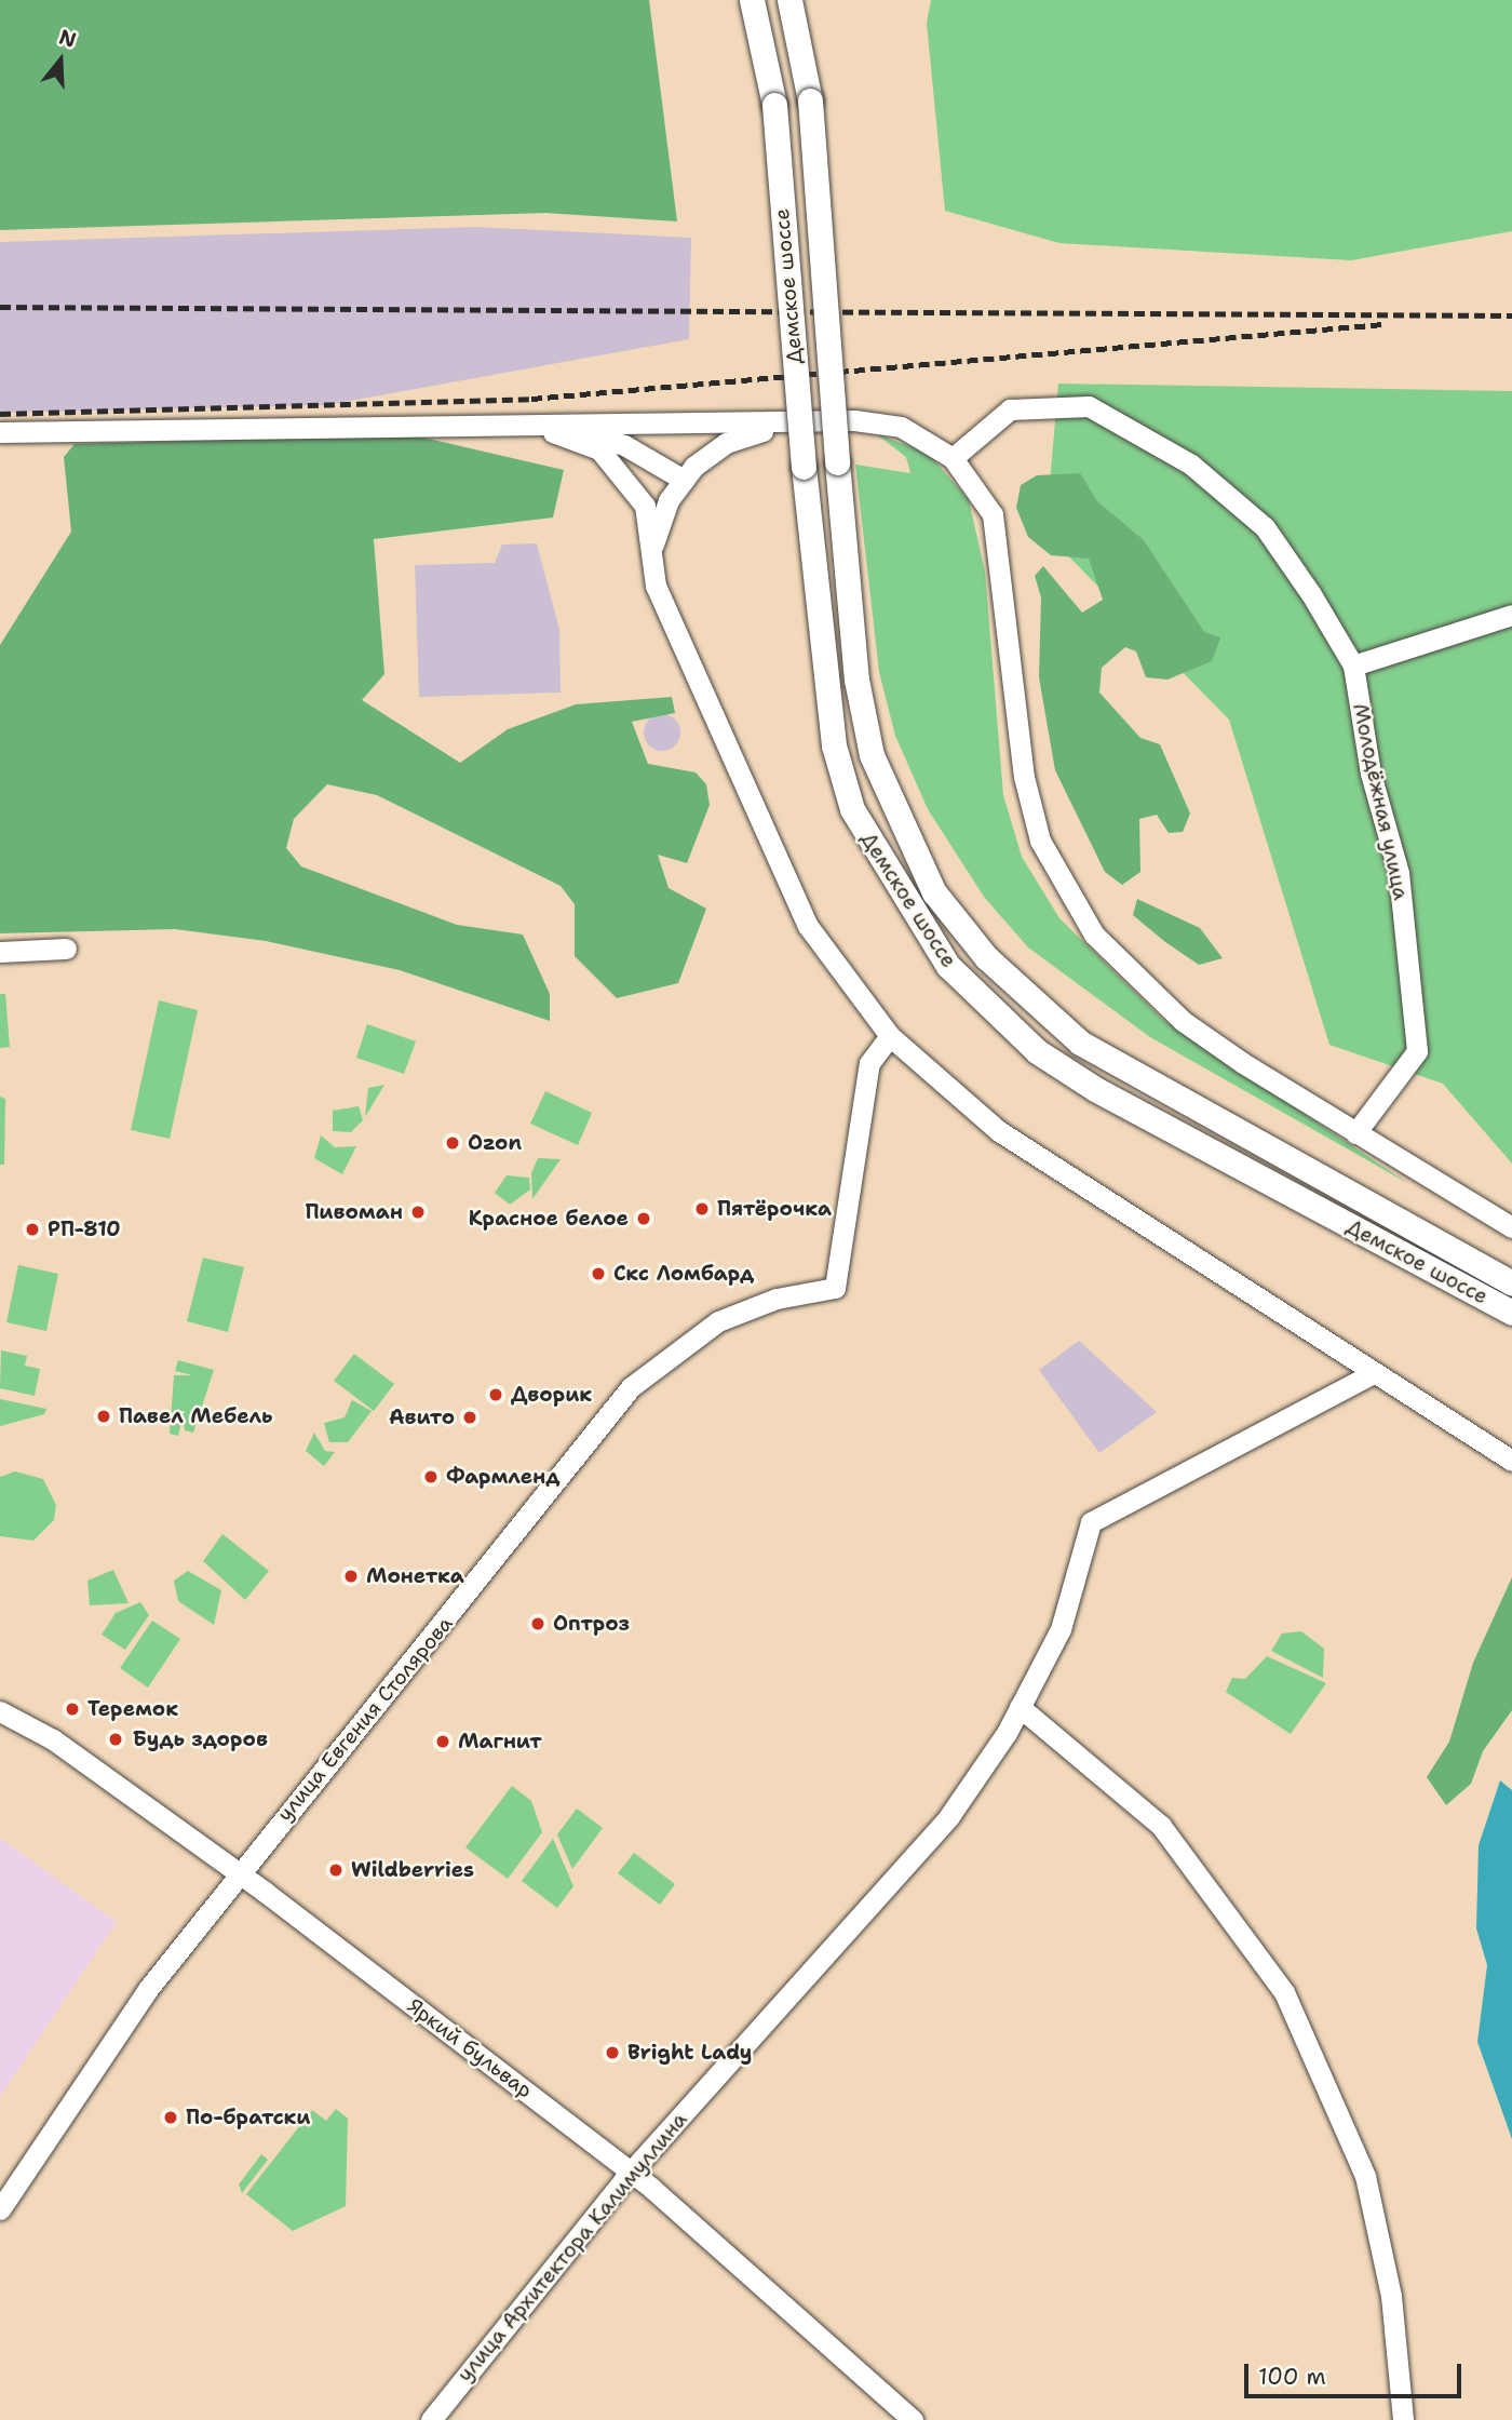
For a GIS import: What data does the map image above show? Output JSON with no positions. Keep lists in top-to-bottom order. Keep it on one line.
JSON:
{"streets":{"main road":["Демское шоссе"],"street":["Молодёжная улица","улица Евгения Столярова","Яркий бульвар","улица Архитектора Калимуллина"]},"crossings":[["улица Евгения Столярова","Яркий бульвар"],["Яркий бульвар","улица Архитектора Калимуллина"]],"places":["Ozon","Пятёрочка","Пивоман","Красное белое","РП-810","Скс Ломбард","Дворик","Павел Мебель","Авито","Фармленд","Монетка","Оптроз","Теремок","Будь здоров","Магнит","Wildberries","Bright Lady","По-братски"],"scale_bar":"100 m","north":"top"}
